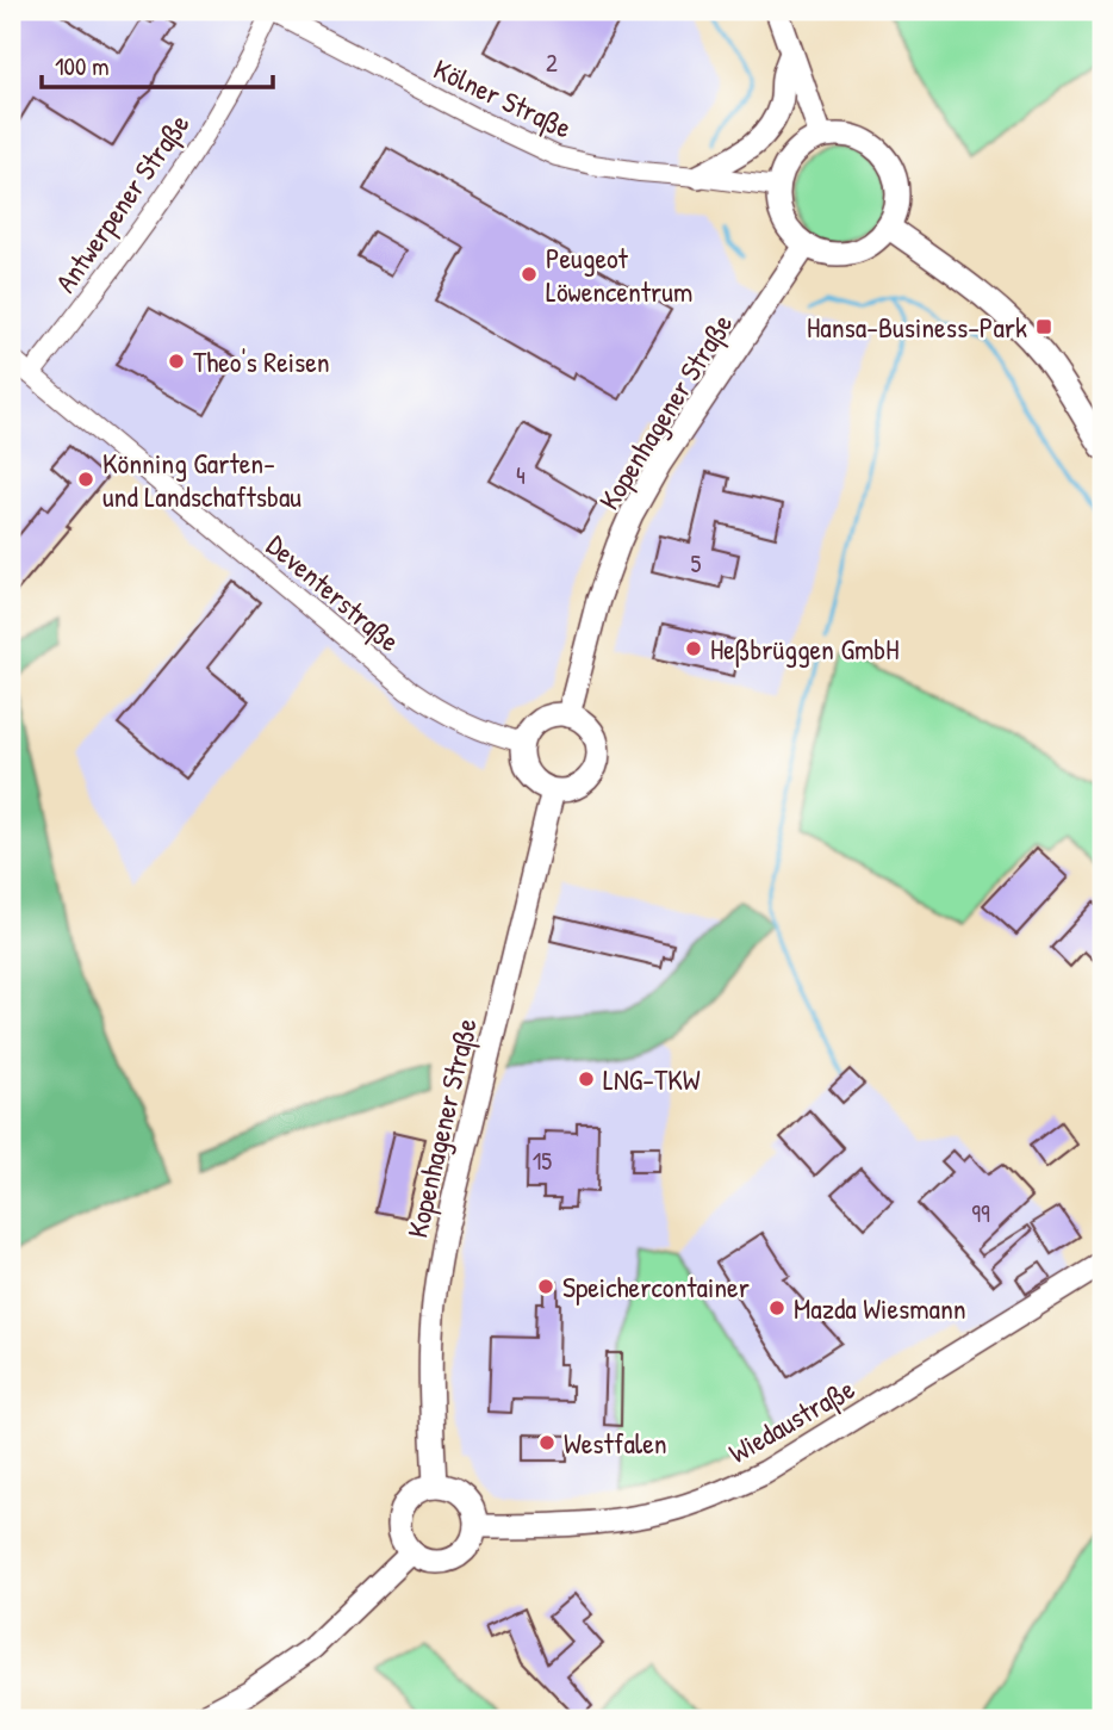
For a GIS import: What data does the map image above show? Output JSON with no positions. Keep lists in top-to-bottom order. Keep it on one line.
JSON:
{"streets":{"main road":["Kopenhagener Straße","Wiedaustraße"],"street":["Kölner Straße","Antwerpener Straße","Deventerstraße"]},"crossings":[["Kölner Straße","Antwerpener Straße"],["Kölner Straße","Kopenhagener Straße"],["Antwerpener Straße","Deventerstraße"],["Kopenhagener Straße","Deventerstraße"],["Kopenhagener Straße","Wiedaustraße"]],"places":{"other":["Peugeot Löwencentrum","Theo's Reisen","Könning Garten- und Landschaftsbau","Heßbrüggen GmbH","LNG-TKW","Speichercontainer","Mazda Wiesmann","Westfalen"],"transit":["Hansa-Business-Park"]},"house_numbers":["2","4","5","15","99"],"scale_bar":"100 m"}
